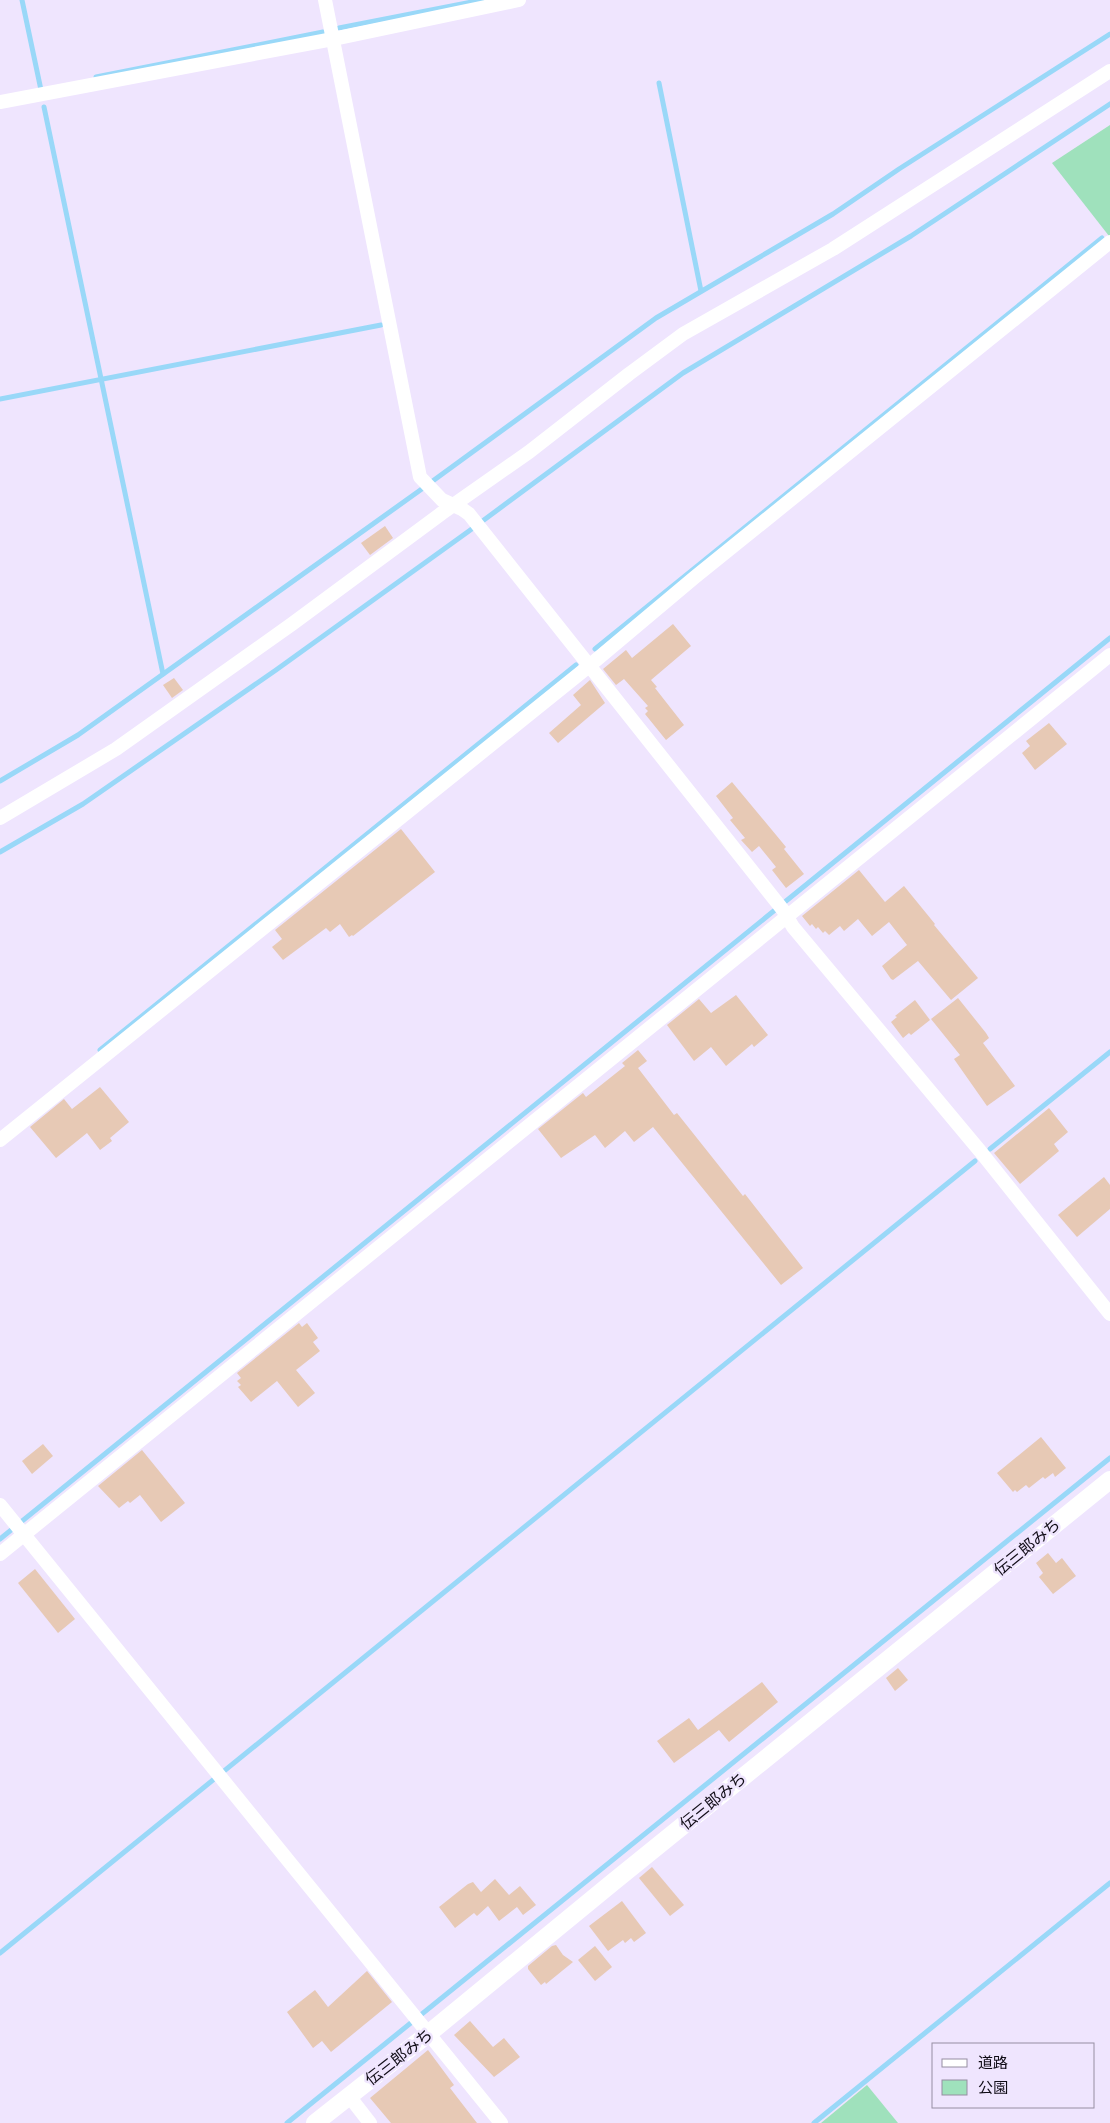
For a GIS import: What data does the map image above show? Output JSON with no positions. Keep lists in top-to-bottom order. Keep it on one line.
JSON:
{"streets":{"street":["伝三郎みち"]},"legend":["道路","公園"]}
